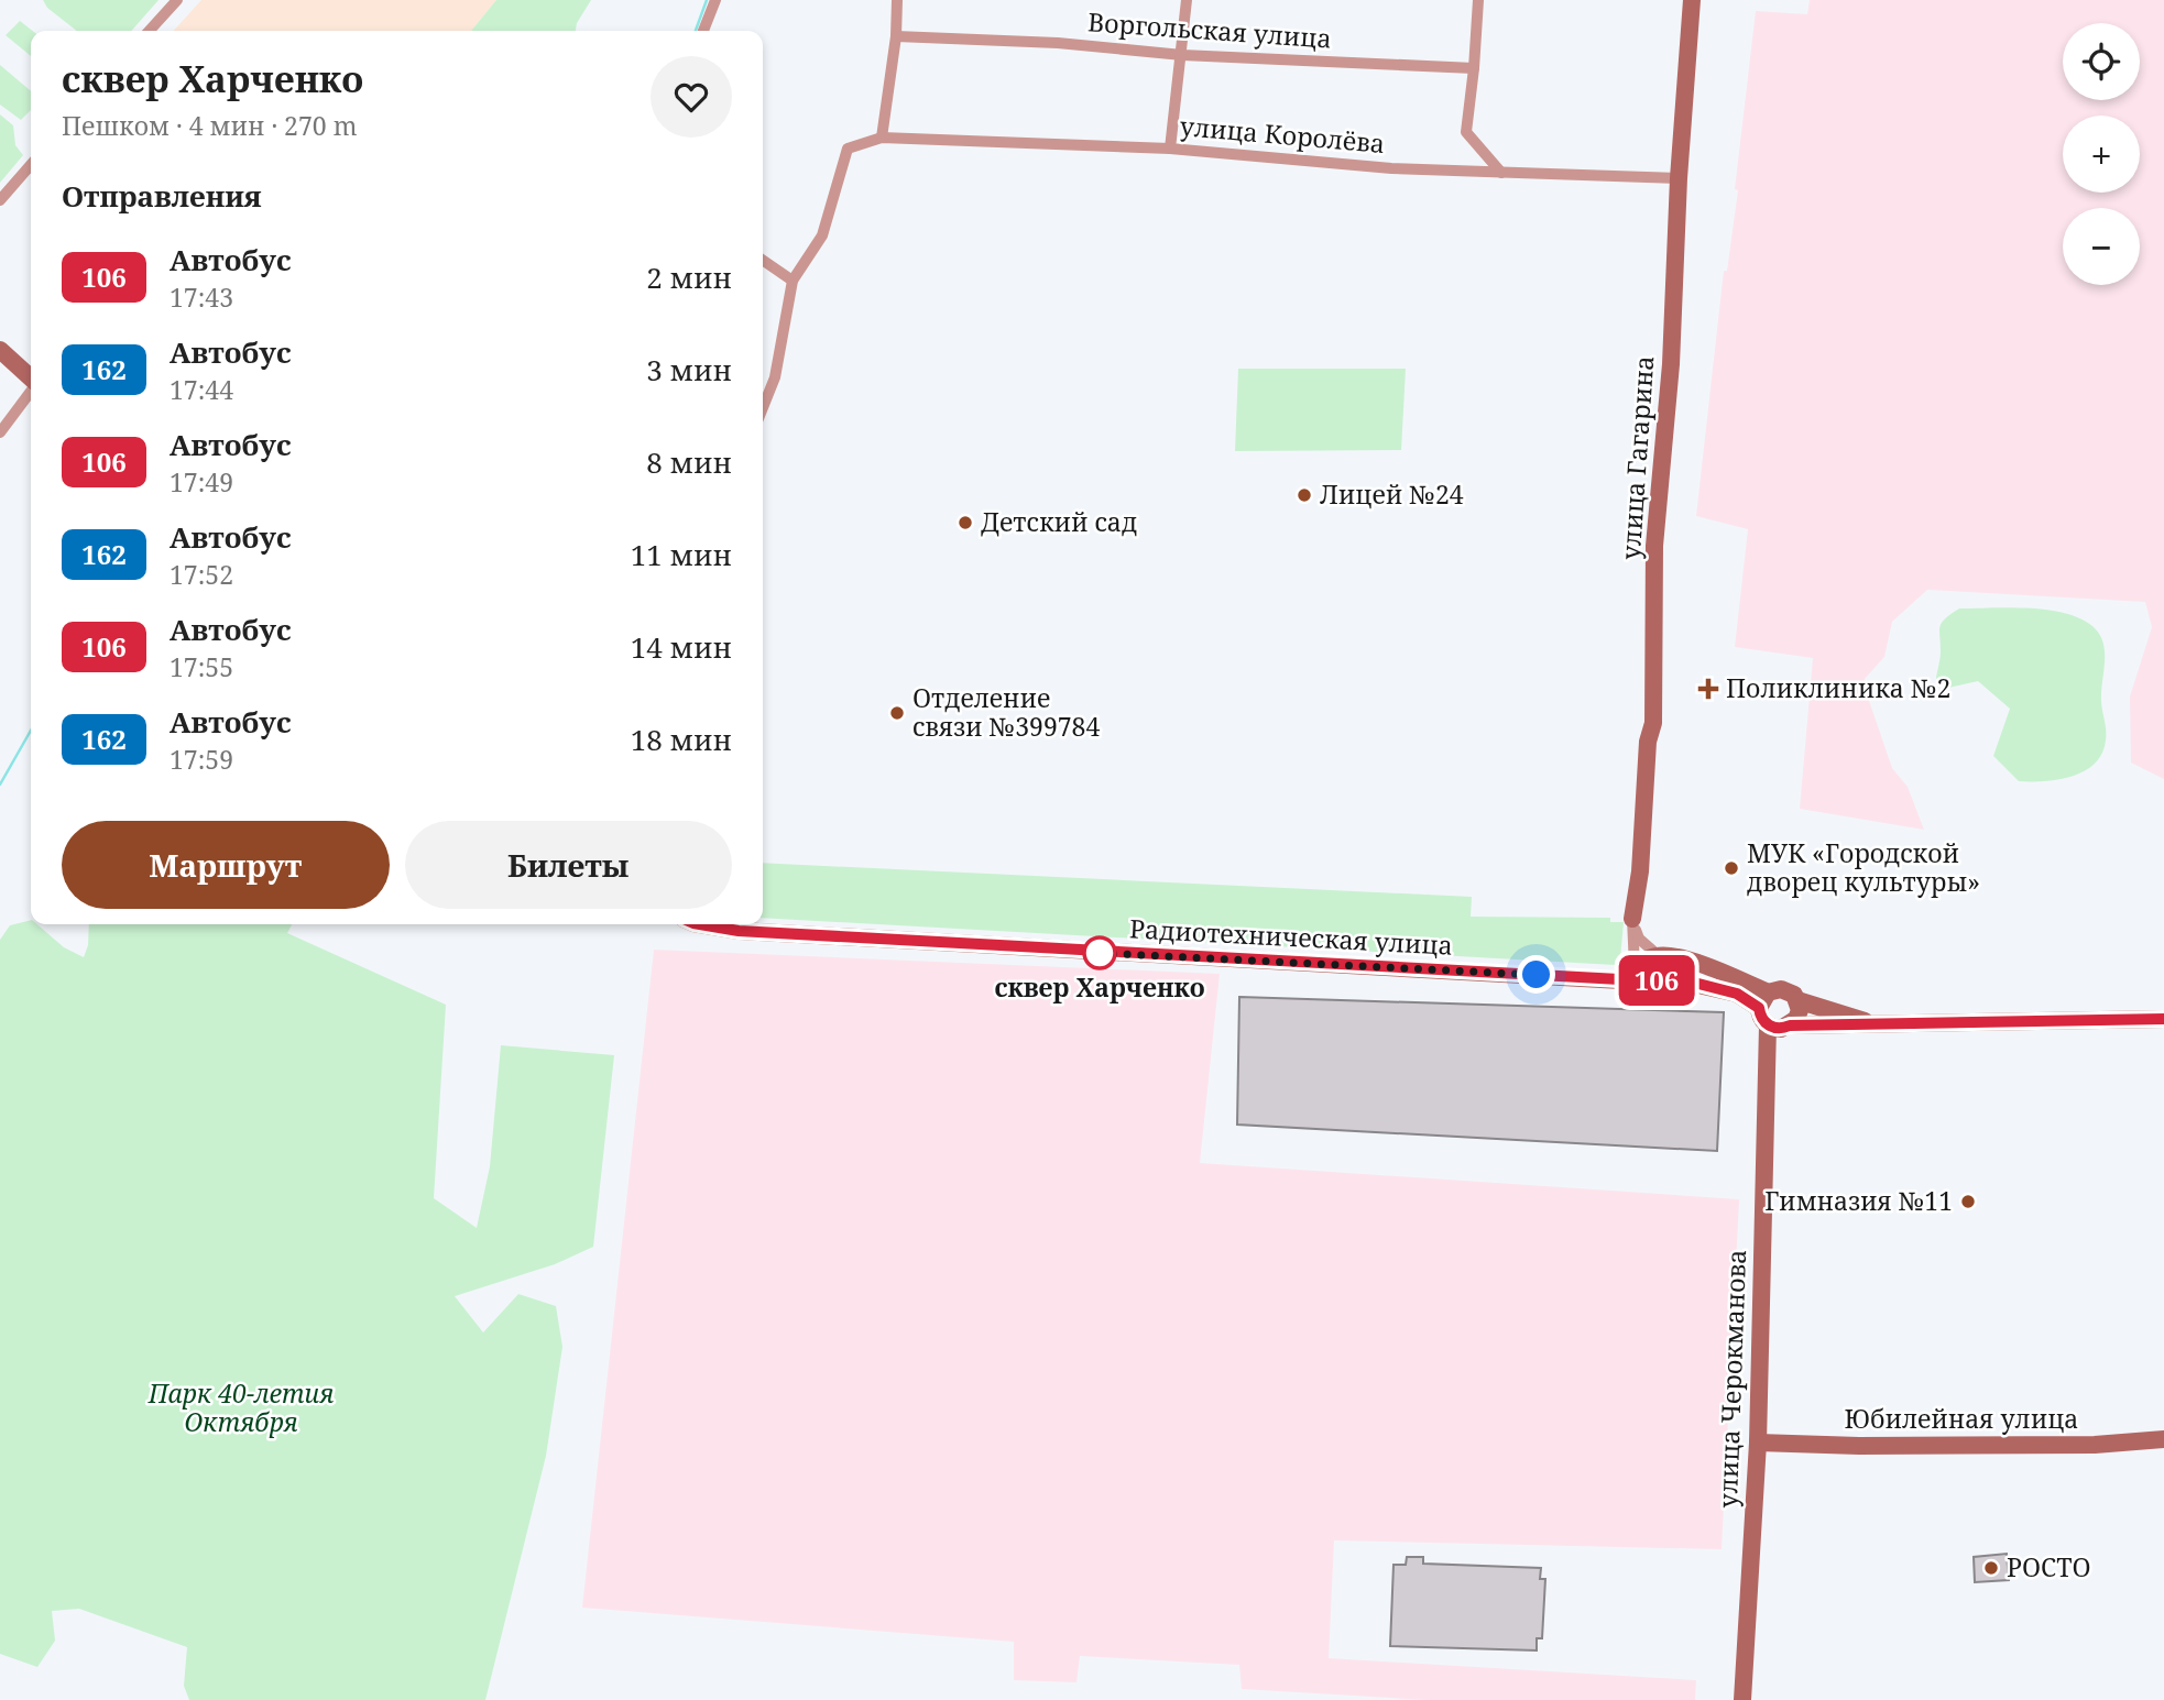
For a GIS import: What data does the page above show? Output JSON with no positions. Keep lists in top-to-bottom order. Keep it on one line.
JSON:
{"streets":{"street":["Воргольская улица","улица Королёва","улица Гагарина","Радиотехническая улица","улица Черокманова","Юбилейная улица"]},"crossings":[["улица Королёва","улица Гагарина"],["улица Гагарина","Радиотехническая улица"],["Радиотехническая улица","улица Черокманова"],["улица Черокманова","Юбилейная улица"]],"parks":["Парк 40-летия Октября"],"places":{"other":["Лицей №24","Детский сад","Отделение связи №399784","МУК «Городской дворец культуры»","сквер Харченко","Гимназия №11","РОСТО"],"health":["Поликлиника №2"]},"lines":["bus line 106"],"page":{"on_map":"106","map_buttons":["+","−"],"heading":[["сквер Харченко","Пешком · 4 мин · 270 m"],"Отправления"],"list":[{"mark":"106","name":"Автобус","note":"17:43","value":"2 мин"},{"mark":"162","name":"Автобус","note":"17:44","value":"3 мин"},{"mark":"106","name":"Автобус","note":"17:49","value":"8 мин"},{"mark":"162","name":"Автобус","note":"17:52","value":"11 мин"},{"mark":"106","name":"Автобус","note":"17:55","value":"14 мин"},{"mark":"162","name":"Автобус","note":"17:59","value":"18 мин"}],"buttons":["Маршрут","Билеты"]}}
